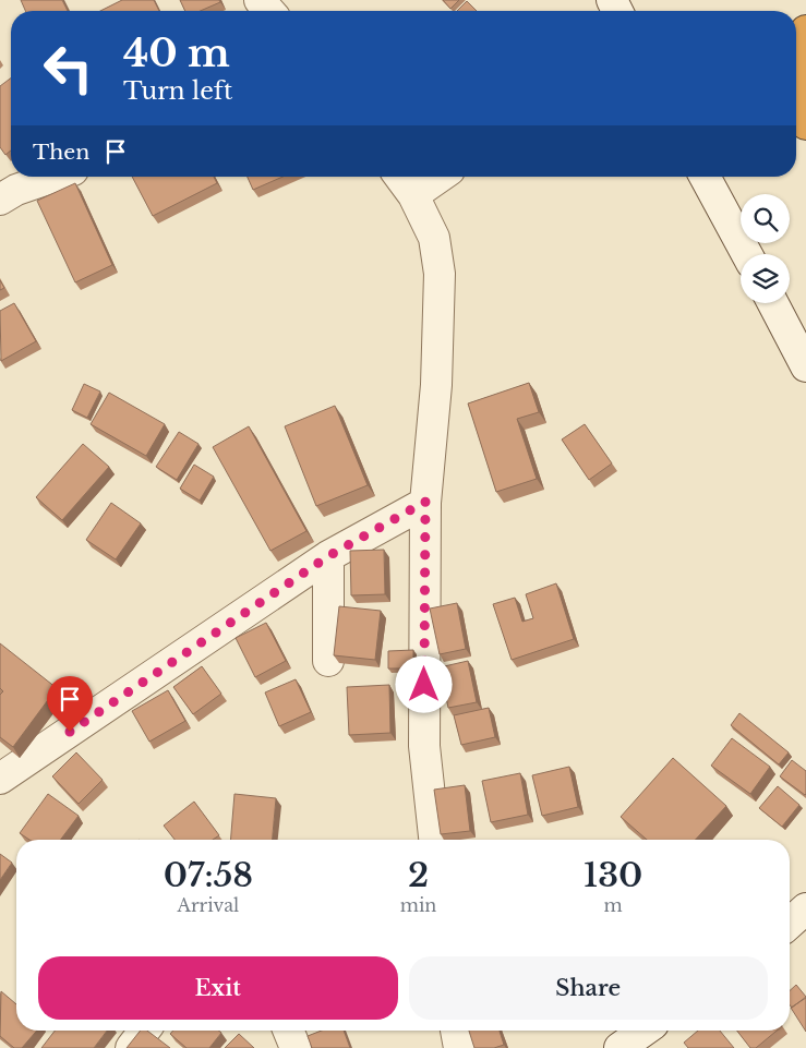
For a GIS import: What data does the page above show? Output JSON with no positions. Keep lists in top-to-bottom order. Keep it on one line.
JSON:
{"page":{"turn":["40 m","Turn left"],"then":"Then","eta":["07:58","Arrival","2","min","130","m"],"buttons":["Exit","Share"]}}
